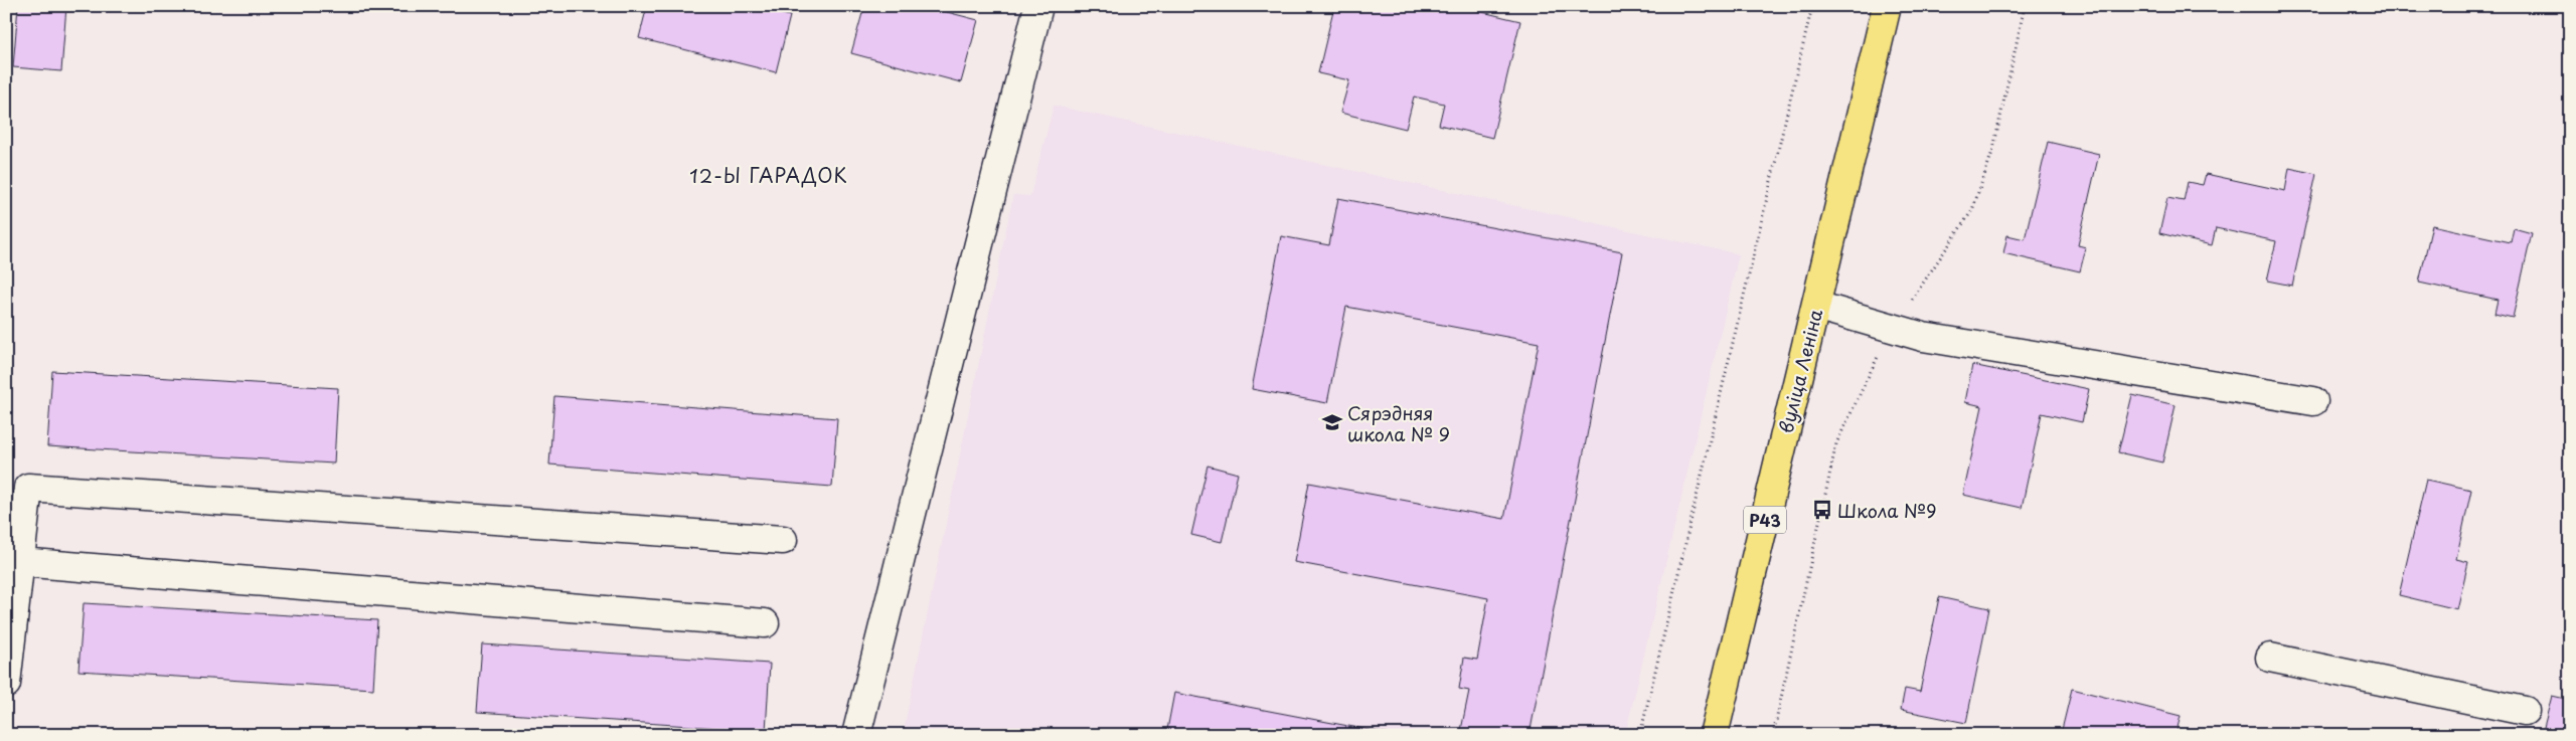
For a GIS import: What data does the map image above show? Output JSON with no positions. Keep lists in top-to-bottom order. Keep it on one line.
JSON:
{"streets":{"main road":["вуліца Леніна","Р43"]},"districts":["12-Ы ГАРАДОК"],"places":{"school or university":["Сярэдняя школа № 9"],"bus stop":["Школа №9"]}}
